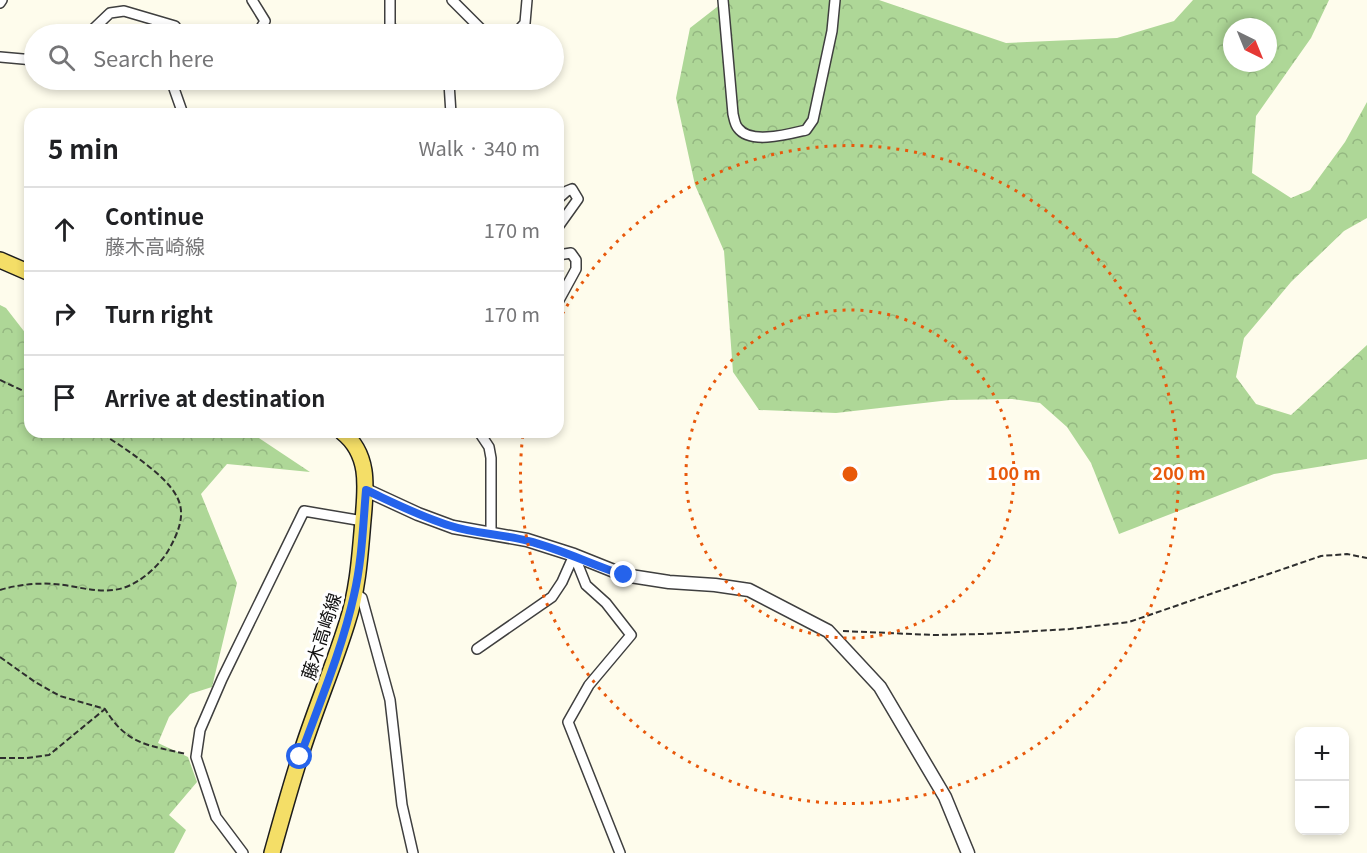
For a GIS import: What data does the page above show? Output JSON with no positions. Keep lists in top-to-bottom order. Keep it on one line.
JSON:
{"streets":{"main road":["藤木高崎線"]},"north":"bottom right","page":{"search":"Search here","heading":["5 min","Walk · 340 m"],"list":[["Continue","藤木高崎線","170 m"],["Turn right","170 m"],"Arrive at destination"],"map_buttons":["+","−"]},"rings":["100 m","200 m"]}
